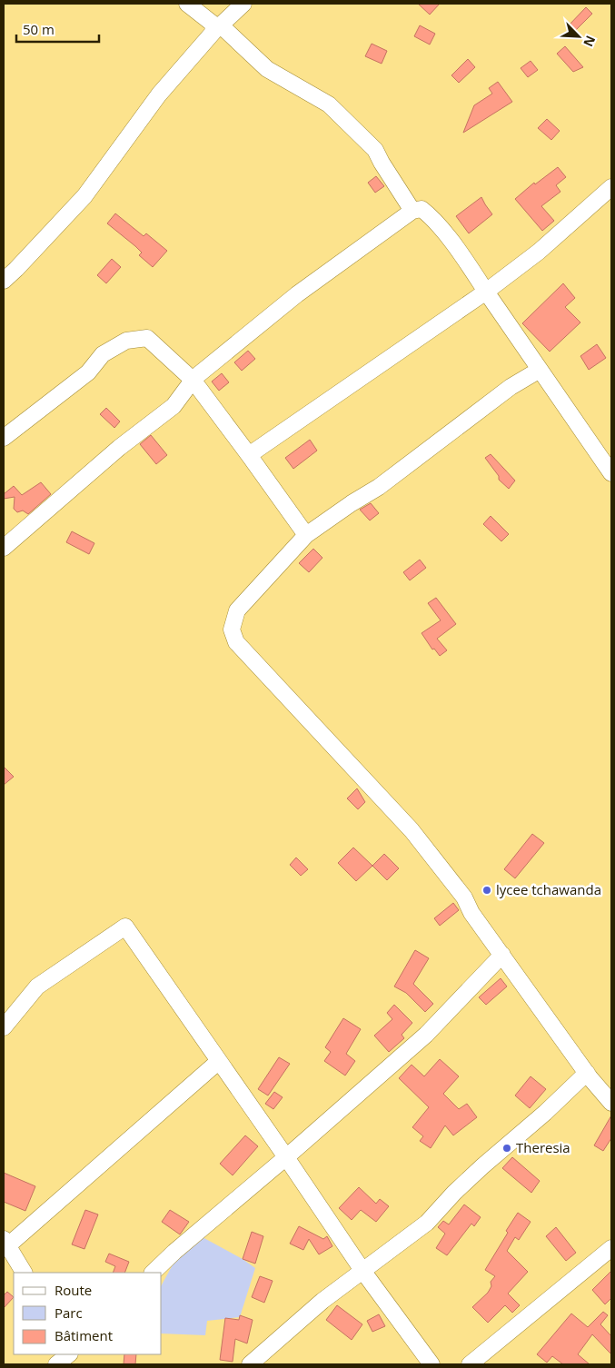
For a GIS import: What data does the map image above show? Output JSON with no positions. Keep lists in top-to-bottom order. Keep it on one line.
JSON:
{"places":["lycee tchawanda","Theresia"],"legend":["Route","Parc","Bâtiment"],"scale_bar":"50 m","north":"bottom right"}
